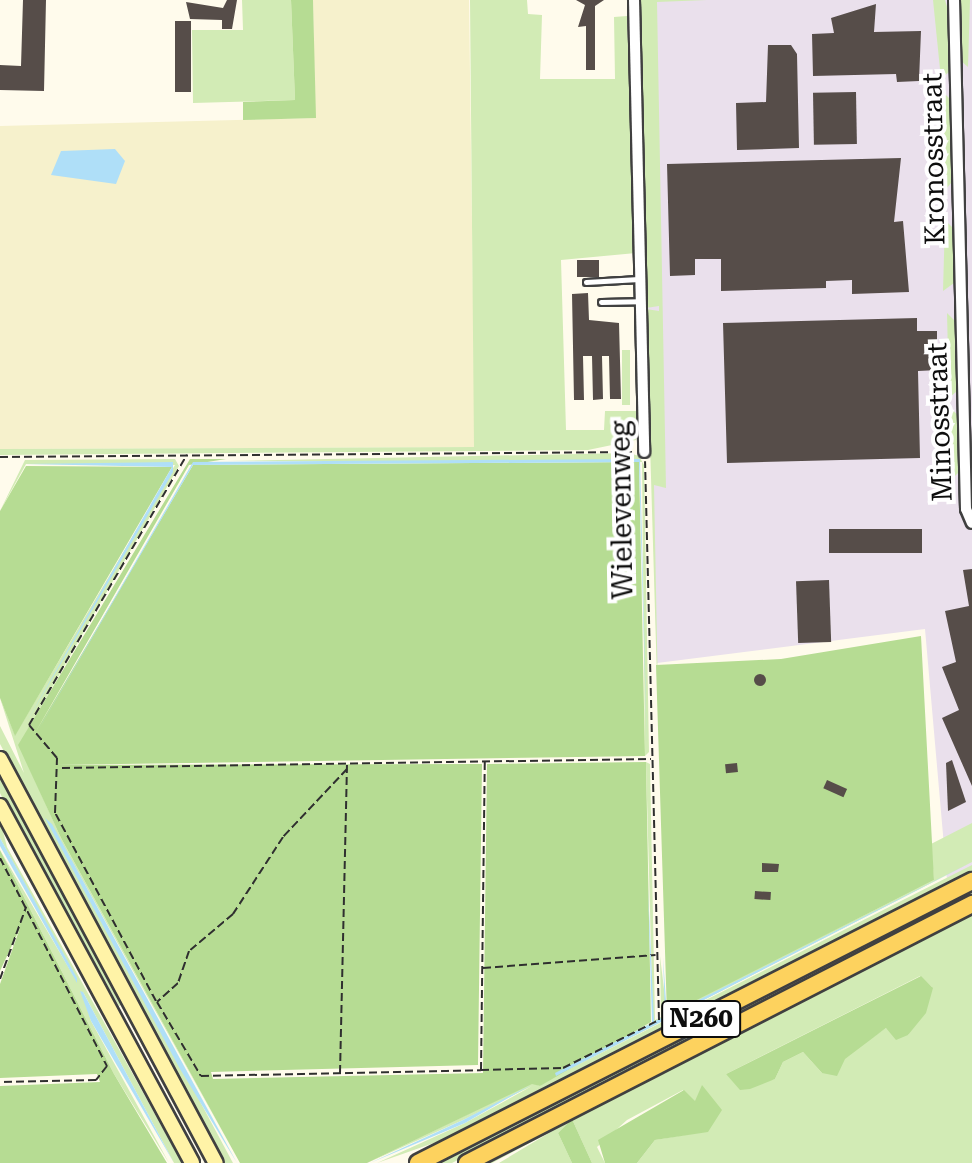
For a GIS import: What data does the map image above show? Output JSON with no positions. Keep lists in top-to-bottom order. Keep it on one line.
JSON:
{"streets":{"main road":["N260"],"street":["Kronosstraat","Minosstraat","Wielevenweg"]},"crossings":[["Kronosstraat","Minosstraat"]]}
